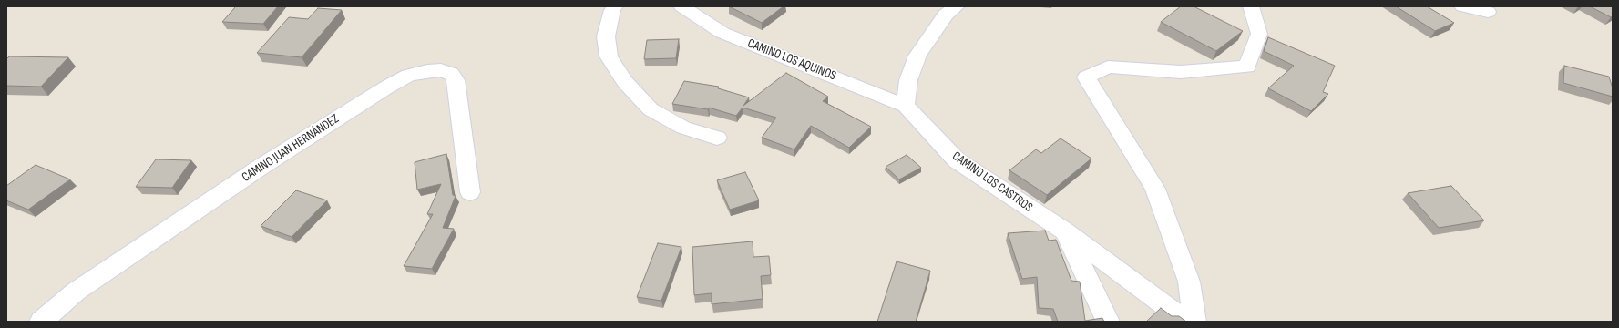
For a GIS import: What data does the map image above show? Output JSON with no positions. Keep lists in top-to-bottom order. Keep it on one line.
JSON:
{"streets":{"street":["CAMINO LOS AQUINOS","CAMINO JUAN HERNÁNDEZ","CAMINO LOS CASTROS"]},"crossings":[["CAMINO LOS AQUINOS","CAMINO LOS CASTROS"]]}
